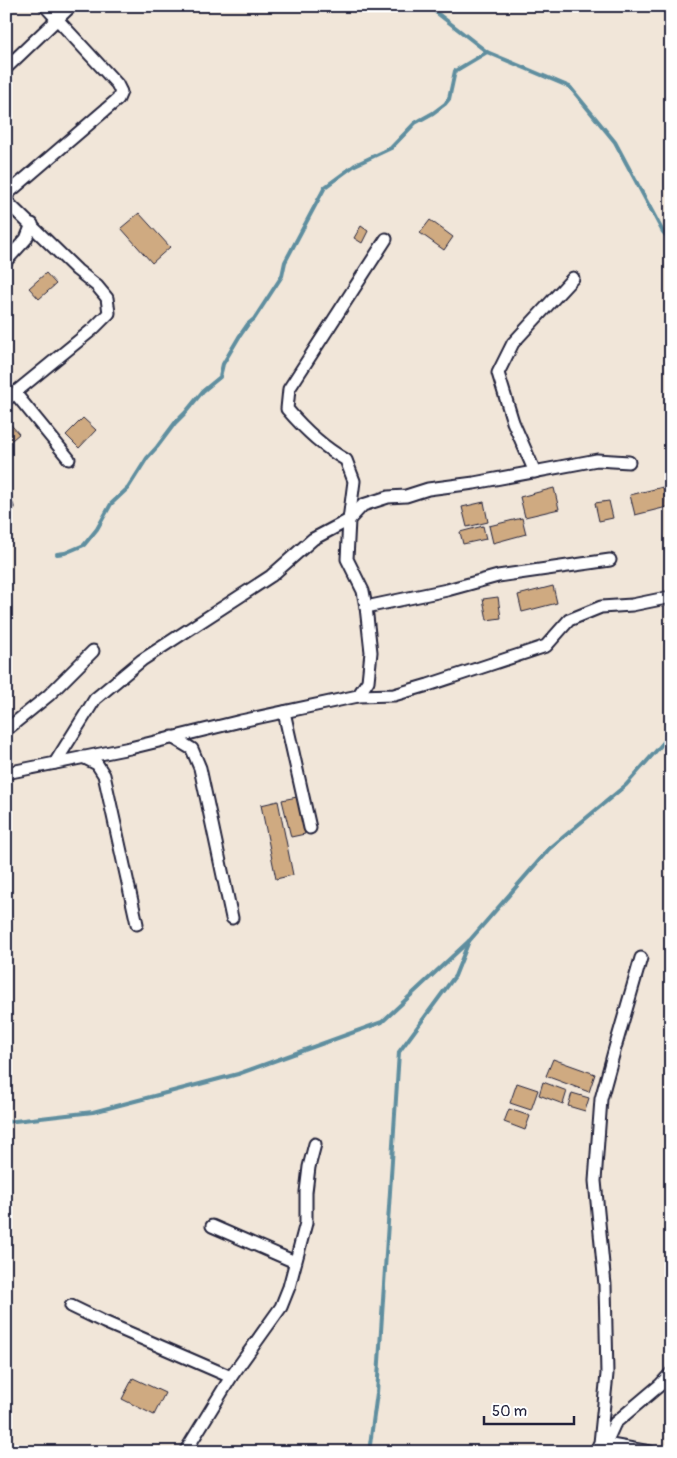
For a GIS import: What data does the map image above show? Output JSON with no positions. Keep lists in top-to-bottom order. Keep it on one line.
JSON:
{"scale_bar":"50 m"}
